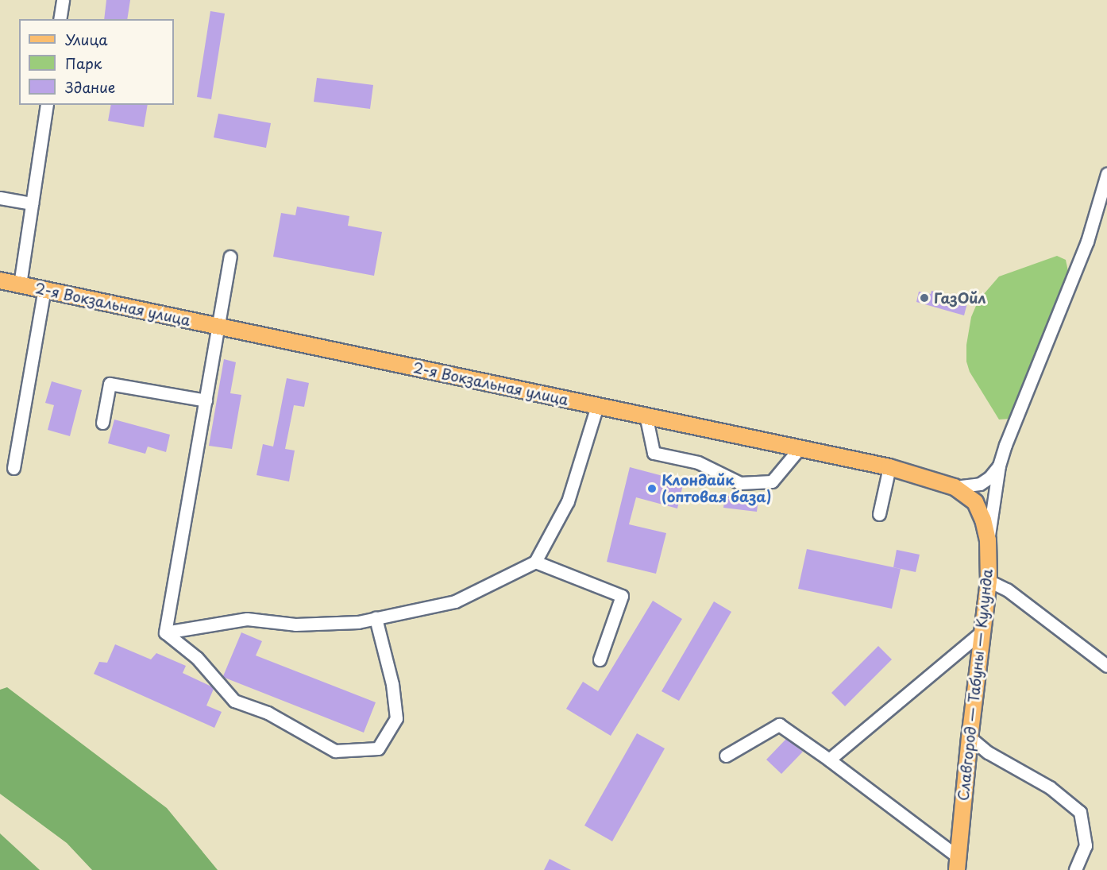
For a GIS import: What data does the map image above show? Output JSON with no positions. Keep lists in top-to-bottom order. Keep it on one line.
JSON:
{"streets":{"main road":["2-я Вокзальная улица","Славгород — Табуны — Кулунда"]},"crossings":[["2-я Вокзальная улица","Славгород — Табуны — Кулунда"]],"places":["ГазОйл","Клондайк (оптовая база)"],"legend":["Улица","Парк","Здание"]}
